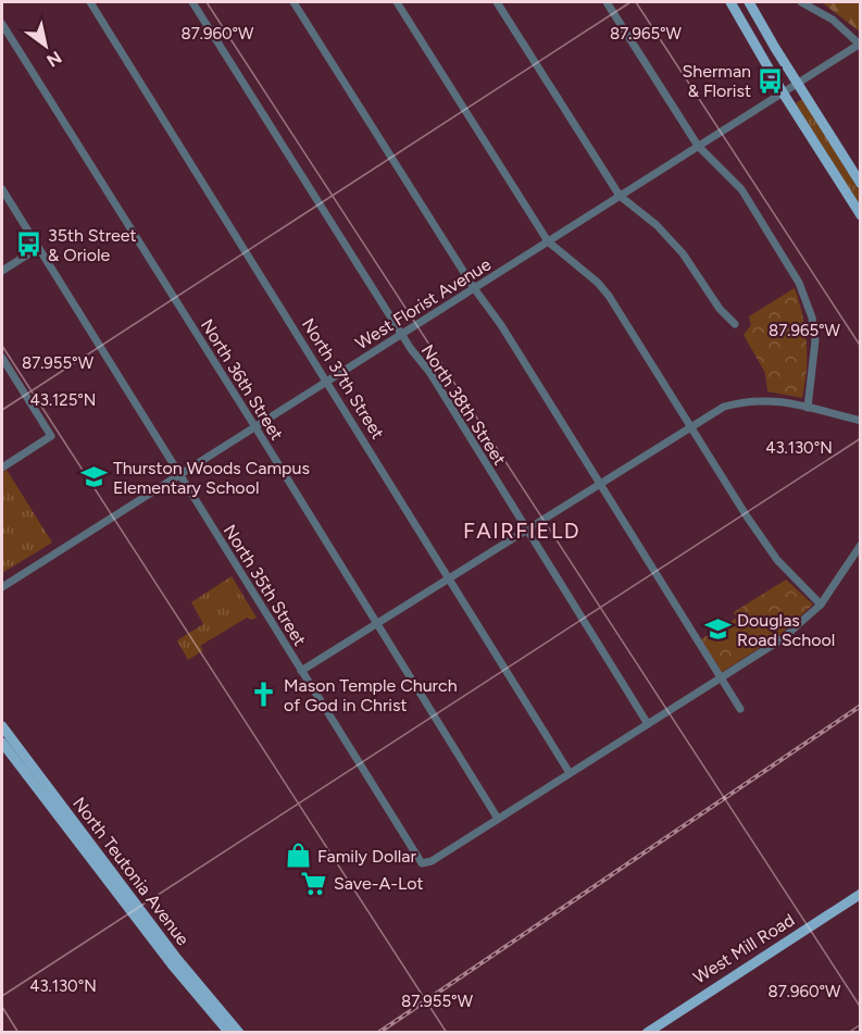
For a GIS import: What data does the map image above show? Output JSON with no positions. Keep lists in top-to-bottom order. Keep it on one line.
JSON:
{"streets":{"main road":["North Teutonia Avenue","West Mill Road"],"street":["West Florist Avenue","North 37th Street","North 36th Street","North 38th Street","North 35th Street"]},"crossings":[["West Florist Avenue","North 37th Street"],["West Florist Avenue","North 36th Street"],["West Florist Avenue","North 38th Street"],["West Florist Avenue","North 35th Street"],["North 36th Street","North 35th Street"]],"districts":["FAIRFIELD"],"places":{"bus stop":["Sherman & Florist","35th Street & Oriole"],"school or university":["Thurston Woods Campus Elementary School","Douglas Road School"],"church":["Mason Temple Church of God in Christ"],"shop":["Family Dollar"],"supermarket":["Save-A-Lot"]},"north":"bottom right","coordinates":["87.960°W","87.965°W","87.955°W","43.125°N","43.130°N"]}
